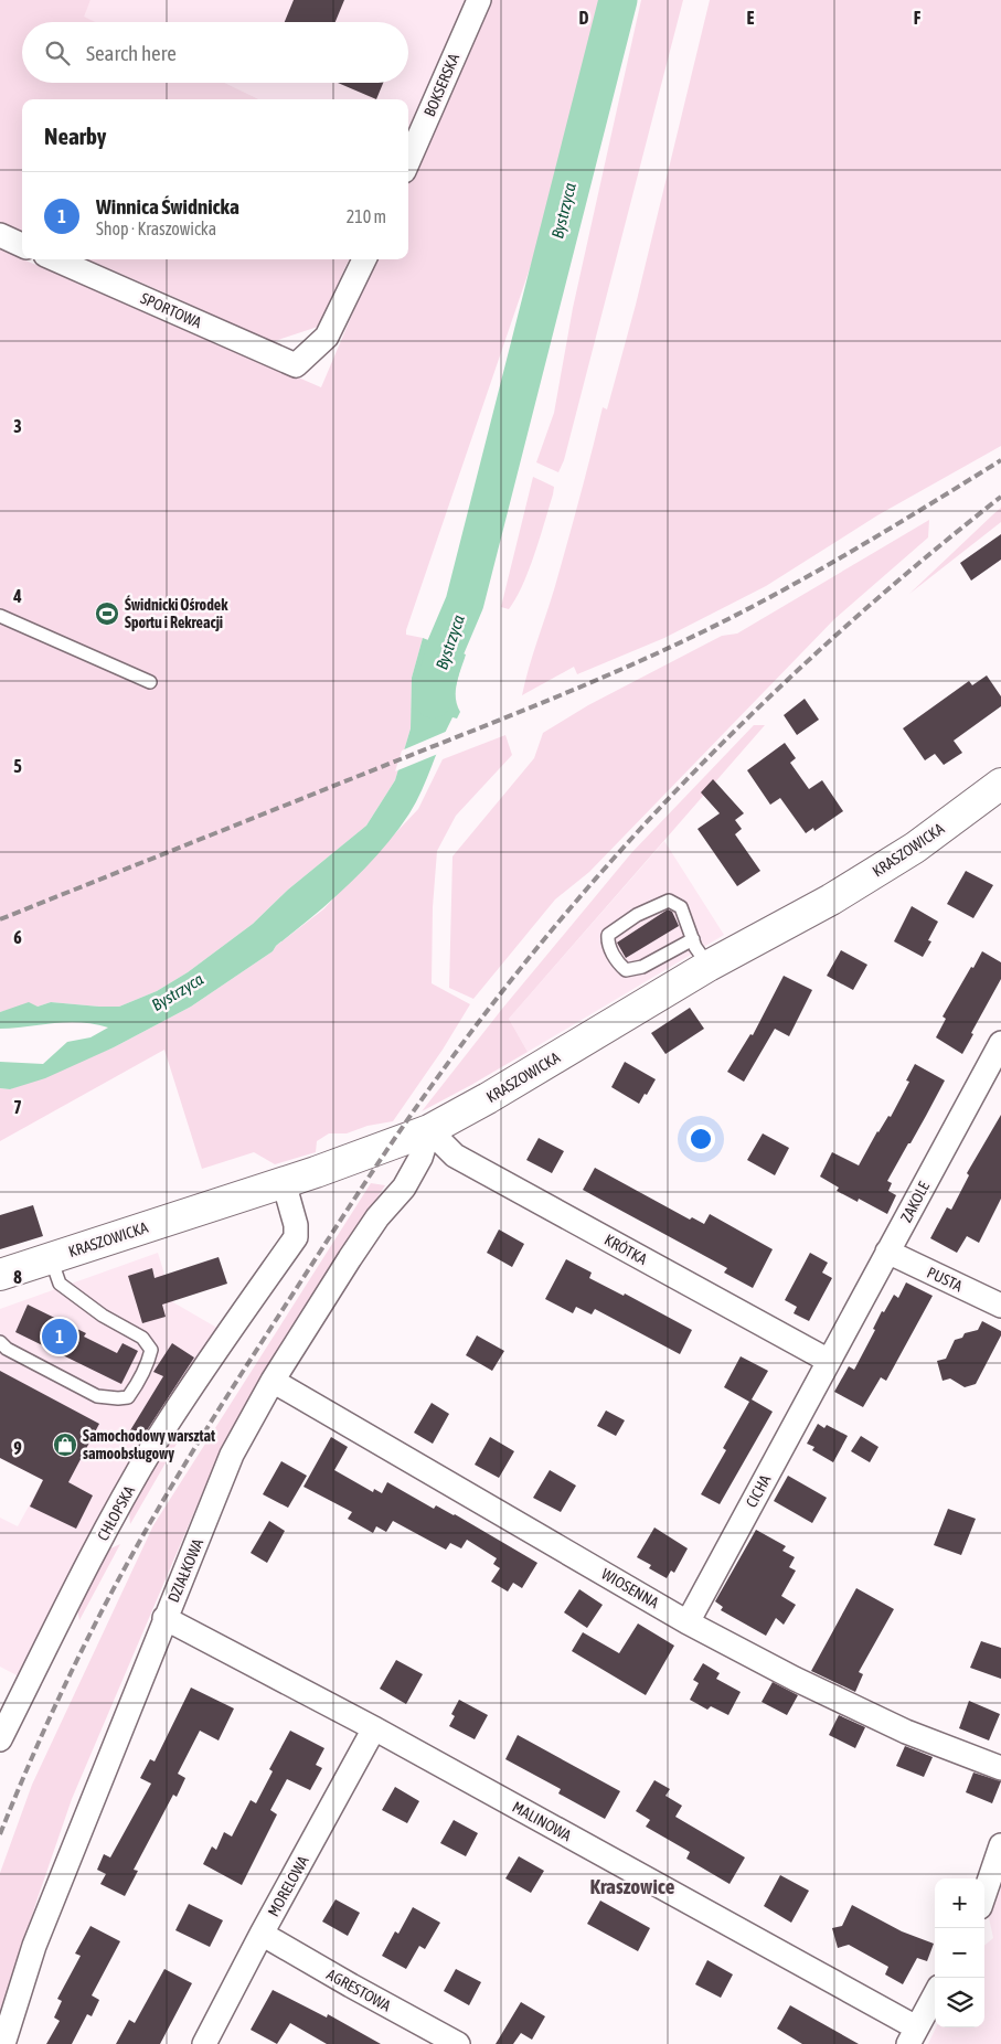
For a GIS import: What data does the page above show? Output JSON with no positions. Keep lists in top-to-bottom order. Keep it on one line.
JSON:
{"streets":{"street":["BOKSERSKA","SPORTOWA","KRASZOWICKA","ZAKOLE","KRÓTKA","PUSTA","CICHA","CHŁOPSKA","DZIAŁKOWA","WIOSENNA","MALINOWA","MORELOWA","AGRESTOWA"]},"crossings":[["KRASZOWICKA","KRÓTKA"],["KRASZOWICKA","CHŁOPSKA"],["KRASZOWICKA","DZIAŁKOWA"],["ZAKOLE","KRÓTKA"],["ZAKOLE","PUSTA"],["ZAKOLE","CICHA"],["KRÓTKA","CICHA"],["KRÓTKA","DZIAŁKOWA"],["CICHA","WIOSENNA"],["DZIAŁKOWA","WIOSENNA"],["DZIAŁKOWA","MALINOWA"],["MALINOWA","MORELOWA"],["MORELOWA","AGRESTOWA"]],"districts":["Kraszowice"],"water":["Bystrzyca"],"places":{"sports":["Świdnicki Ośrodek Sportu i Rekreacji"],"shop":["Samochodowy warsztat samoobsługowy"]},"page":{"search":"Search here","heading":"Nearby","list":[{"mark":"1","name":"Winnica Świdnicka","note":"Shop · Kraszowicka","value":"210 m"}],"pins":"1","map_buttons":["+","−"]},"grid":{"columns":["D","E","F"],"rows":["3","4","5","6","7","8","9"]}}
